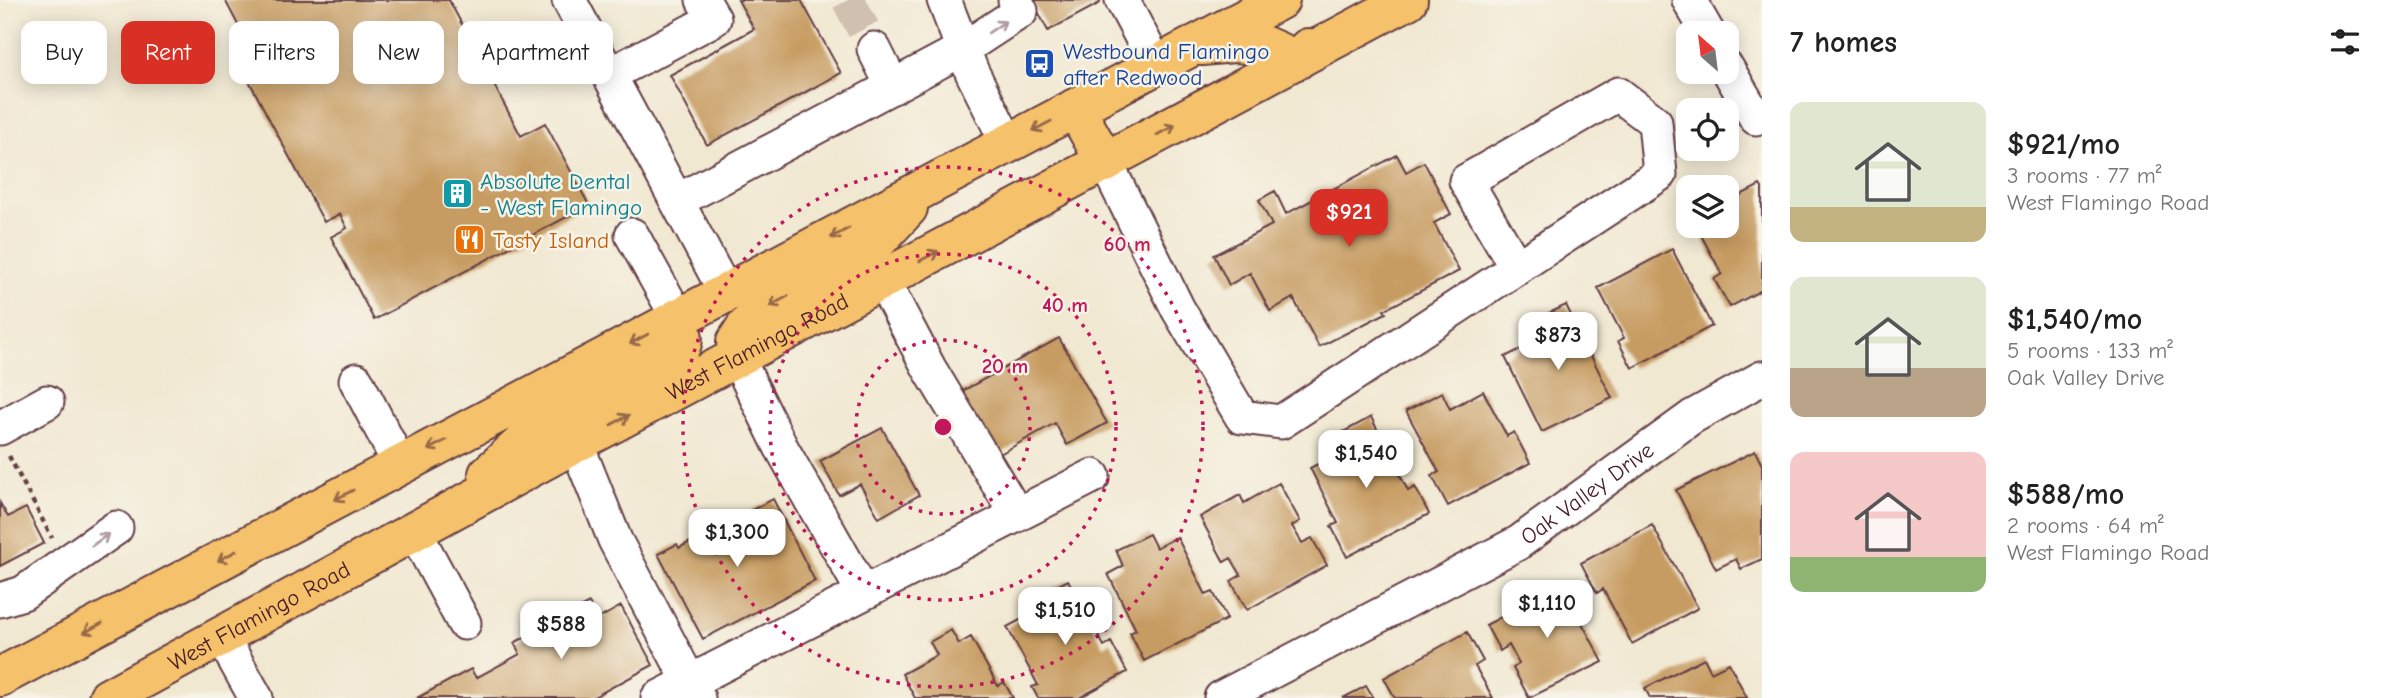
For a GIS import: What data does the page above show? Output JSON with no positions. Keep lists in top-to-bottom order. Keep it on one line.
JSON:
{"streets":{"main road":["West Flamingo Road"],"street":["Oak Valley Drive"]},"places":{"bus stop":["Westbound Flamingo after Redwood"],"building":["Absolute Dental - West Flamingo"],"restaurant":["Tasty Island"]},"north":"top left","page":{"heading":"7 homes","chip":["Buy","Rent","Filters","New","Apartment"],"list":[{"name":"$921/mo","note":"3 rooms · 77 m² · West Flamingo Road"},{"name":"$1,540/mo","note":"5 rooms · 133 m² · Oak Valley Drive"},{"name":"$588/mo","note":"2 rooms · 64 m² · West Flamingo Road"}],"price":["$921","$873","$1,540","$1,300","$1,110","$1,510","$588"]},"rings":["60 m","40 m","20 m"]}
